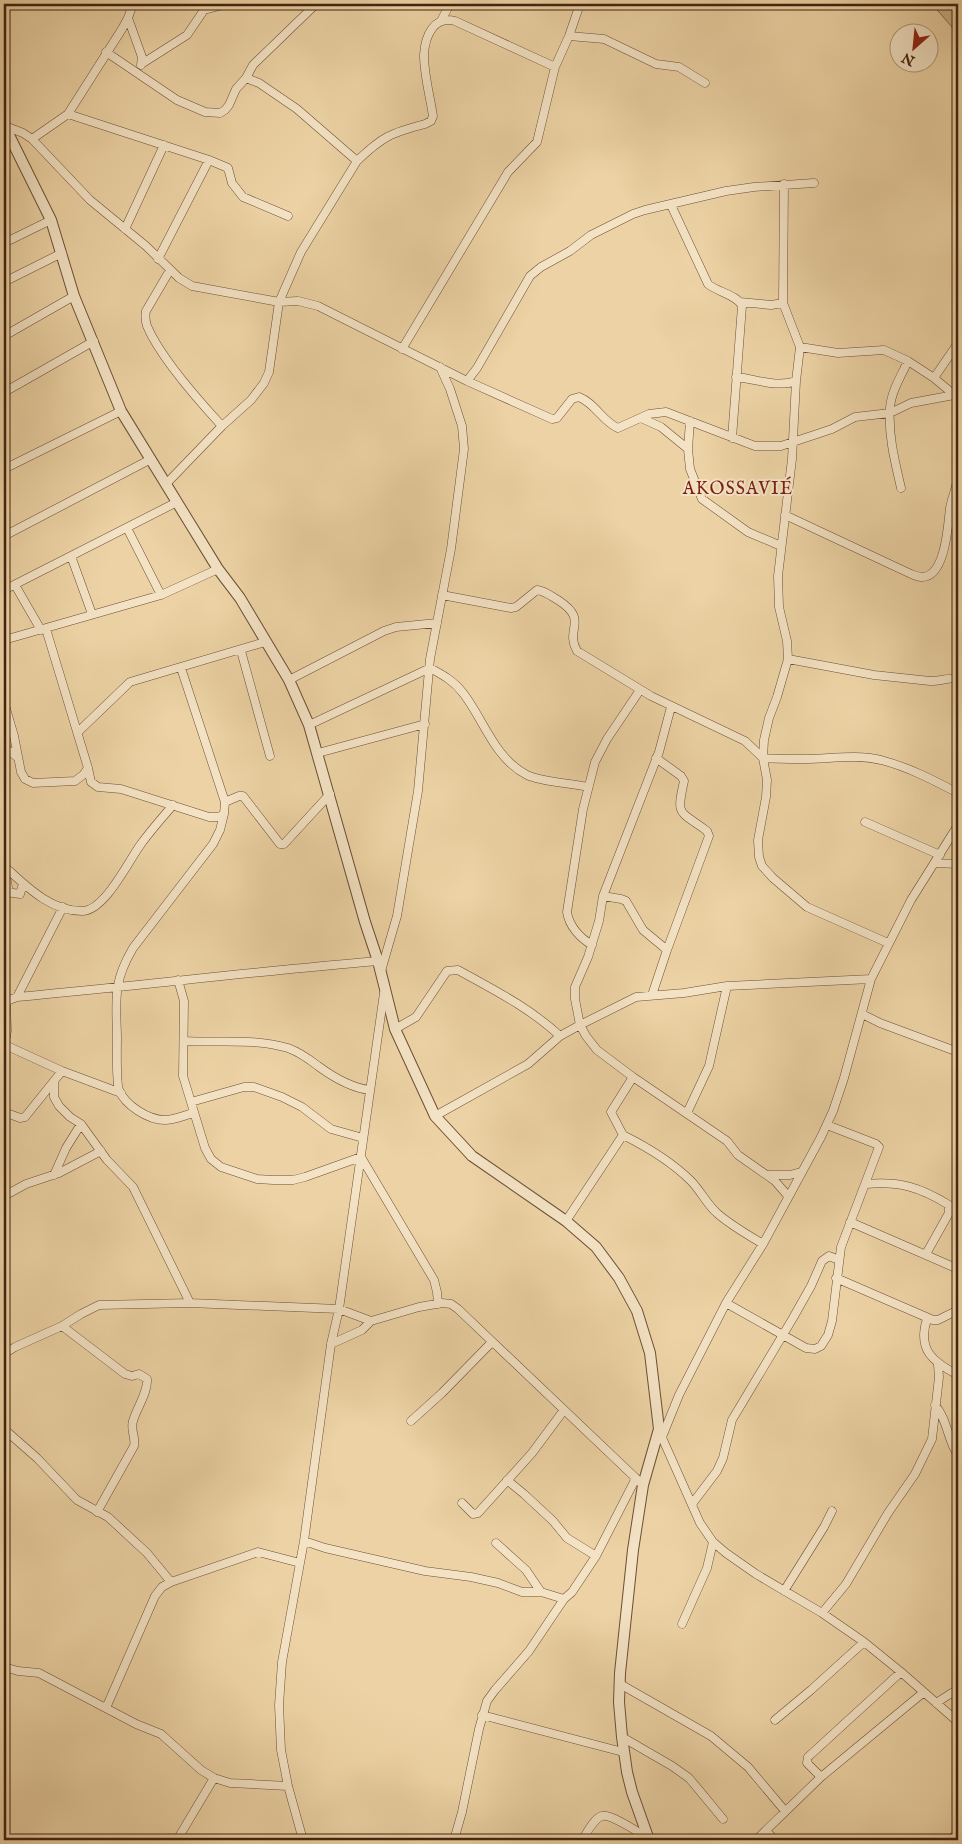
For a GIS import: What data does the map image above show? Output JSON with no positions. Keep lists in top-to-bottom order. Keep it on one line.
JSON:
{"districts":["AKOSSAVIÉ"],"north":"bottom left"}
